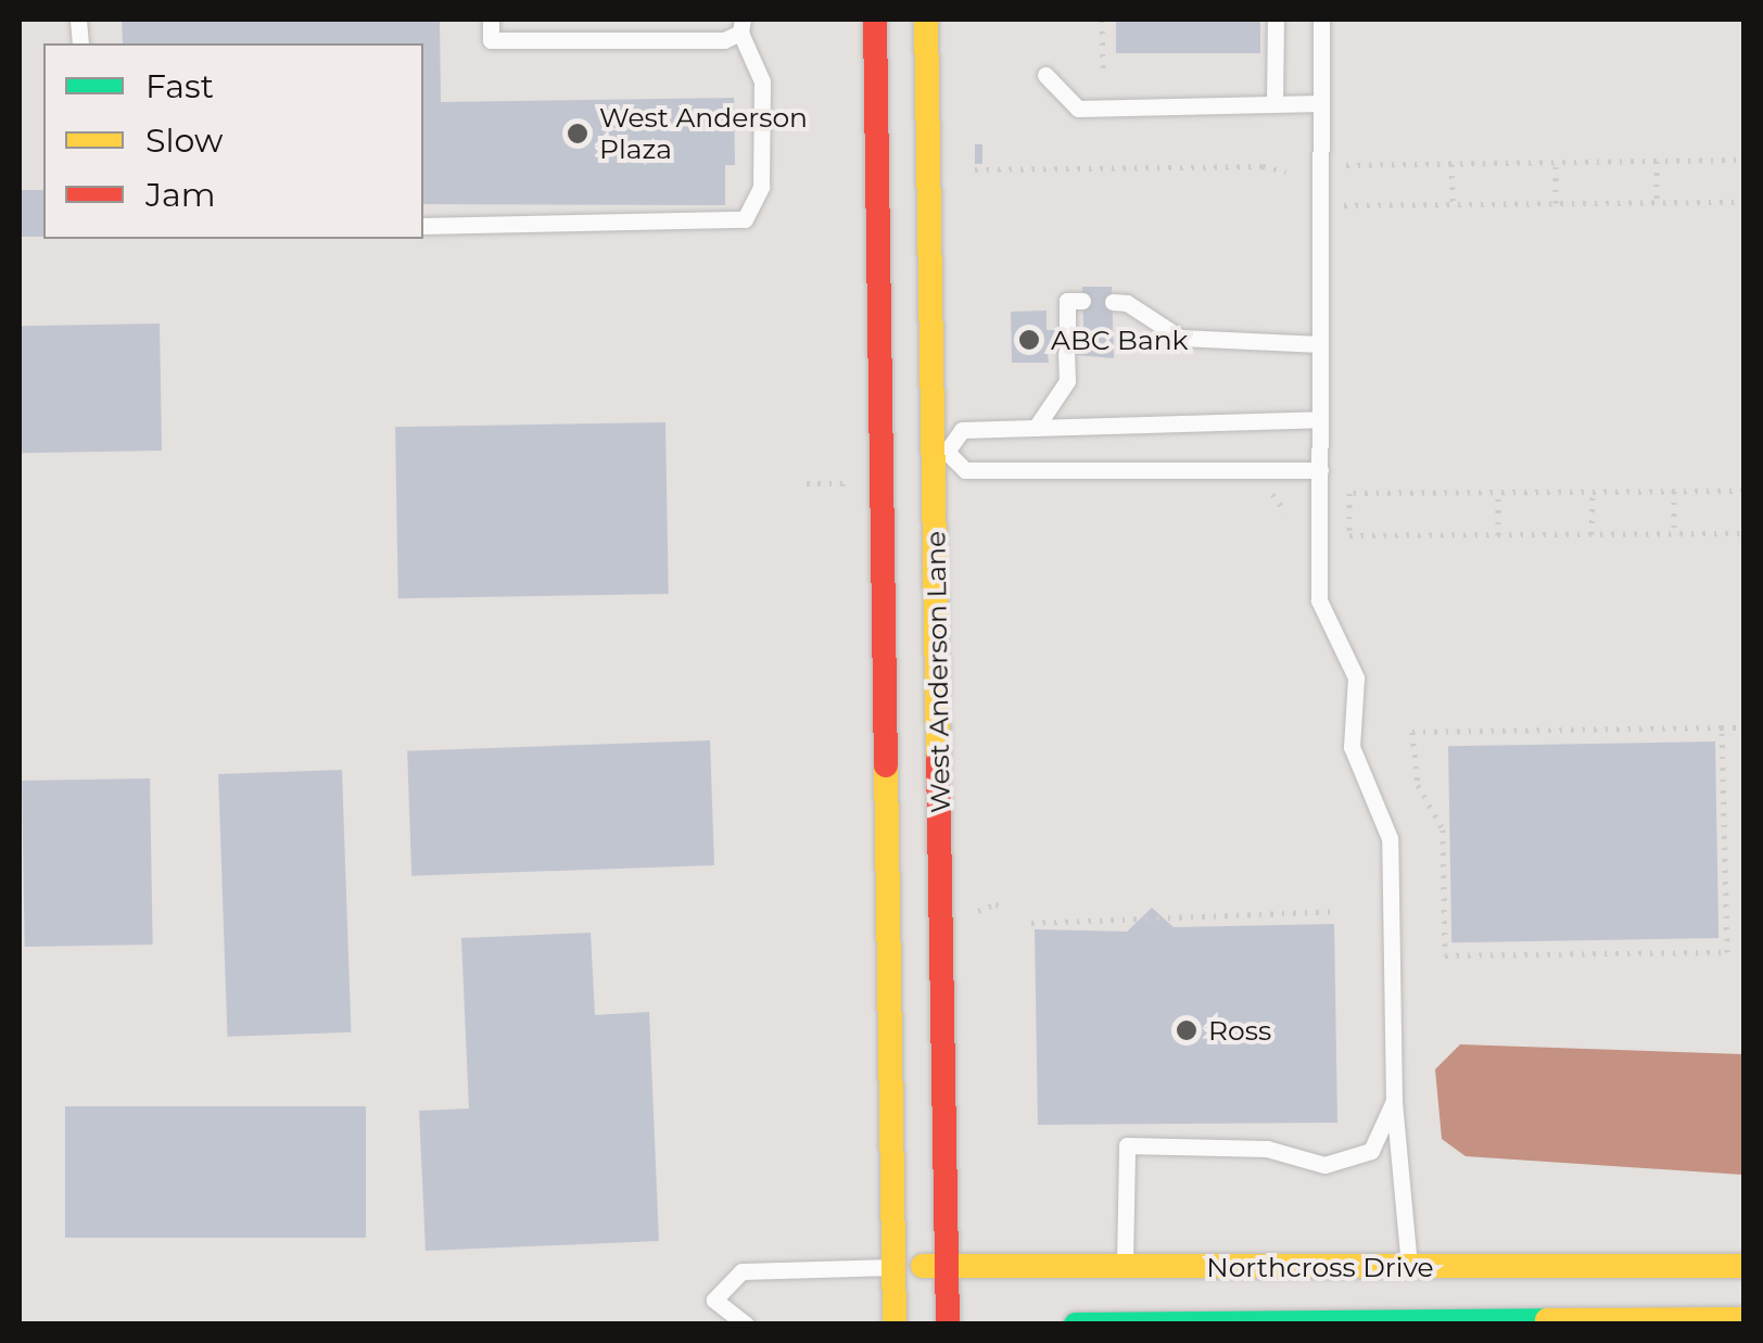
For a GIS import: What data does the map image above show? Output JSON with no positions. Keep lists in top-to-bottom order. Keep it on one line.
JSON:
{"streets":{"main road":["West Anderson Lane","Northcross Drive"]},"crossings":[["West Anderson Lane","Northcross Drive"]],"places":["West Anderson Plaza","ABC Bank","Ross"],"legend":["Fast","Slow","Jam"]}
